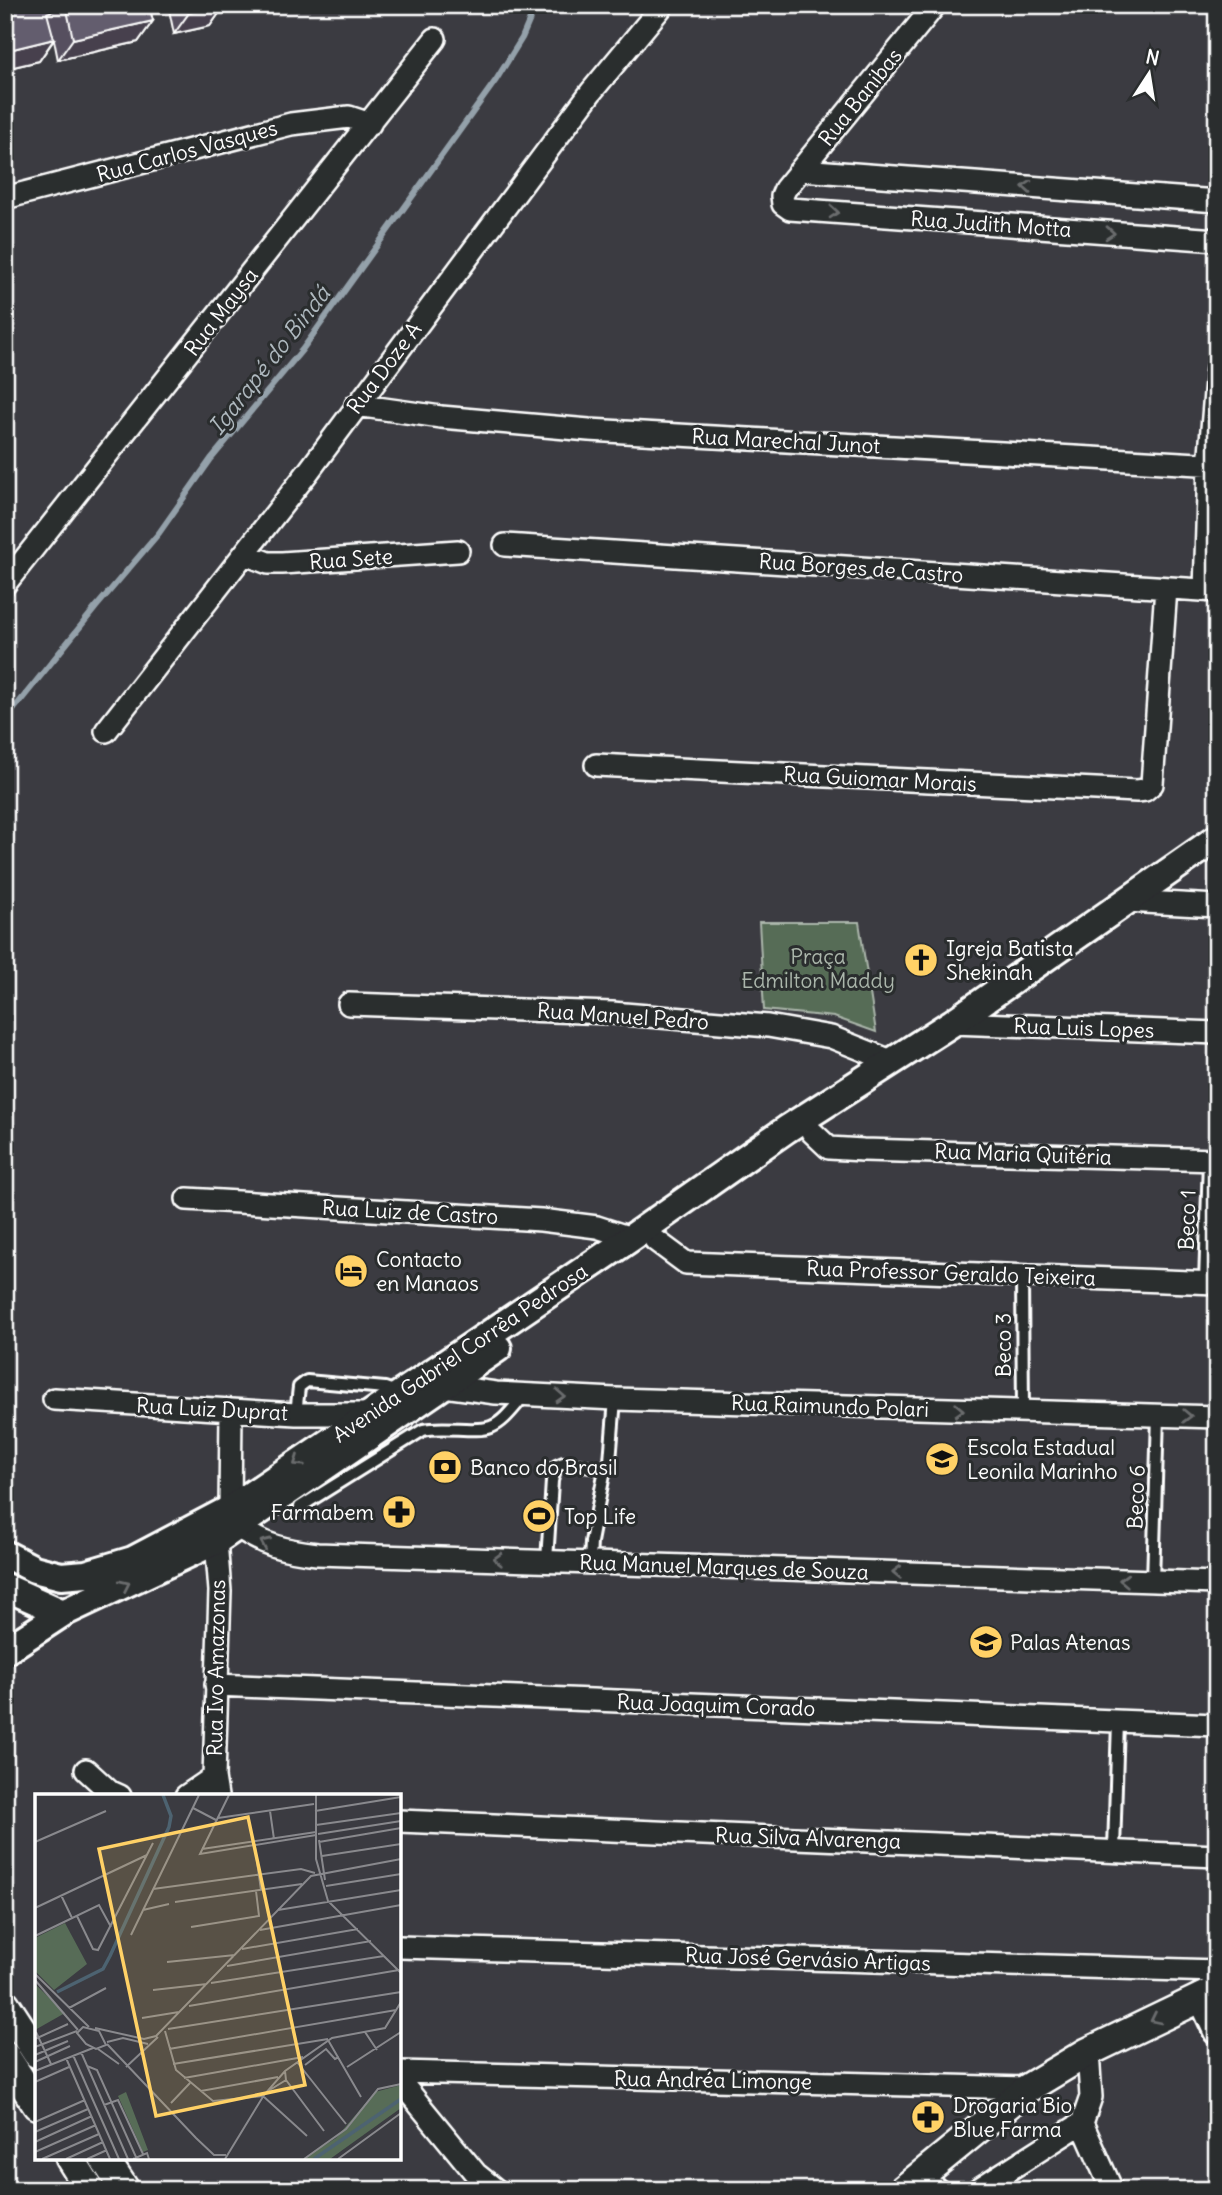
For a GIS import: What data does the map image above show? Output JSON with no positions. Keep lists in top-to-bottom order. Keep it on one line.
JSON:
{"streets":{"street":["Rua Banibas","Rua Carlos Vasques","Rua Judith Motta","Rua Maysa","Rua Doze A","Rua Marechal Junot","Rua Sete","Rua Borges de Castro","Rua Guiomar Morais","Rua Manuel Pedro","Rua Luis Lopes","Rua Maria Quitéria","Rua Luiz de Castro","Rua Professor Geraldo Teixeira","Avenida Gabriel Corrêa Pedrosa","Rua Raimundo Polari","Rua Luiz Duprat","Rua Manuel Marques de Souza","Rua Ivo Amazonas","Rua Joaquim Corado","Rua Silva Alvarenga","Rua José Gervásio Artigas","Rua Andréa Limonge"],"lane":["Beco 1","Beco 3","Beco 6"]},"crossings":[["Rua Banibas","Rua Judith Motta"],["Rua Carlos Vasques","Rua Maysa"],["Rua Doze A","Rua Marechal Junot"],["Rua Doze A","Rua Sete"],["Rua Borges de Castro","Rua Guiomar Morais"],["Rua Manuel Pedro","Avenida Gabriel Corrêa Pedrosa"],["Rua Luis Lopes","Avenida Gabriel Corrêa Pedrosa"],["Rua Maria Quitéria","Beco 1"],["Rua Maria Quitéria","Avenida Gabriel Corrêa Pedrosa"],["Rua Luiz de Castro","Rua Professor Geraldo Teixeira"],["Rua Luiz de Castro","Avenida Gabriel Corrêa Pedrosa"],["Beco 1","Rua Professor Geraldo Teixeira"],["Rua Professor Geraldo Teixeira","Beco 3"],["Beco 3","Rua Raimundo Polari"],["Avenida Gabriel Corrêa Pedrosa","Rua Raimundo Polari"],["Avenida Gabriel Corrêa Pedrosa","Rua Luiz Duprat"],["Avenida Gabriel Corrêa Pedrosa","Rua Manuel Marques de Souza"],["Avenida Gabriel Corrêa Pedrosa","Rua Ivo Amazonas"],["Rua Raimundo Polari","Beco 6"],["Rua Luiz Duprat","Rua Ivo Amazonas"],["Beco 6","Rua Manuel Marques de Souza"],["Rua Manuel Marques de Souza","Rua Ivo Amazonas"],["Rua Ivo Amazonas","Rua Joaquim Corado"]],"one_way":["Rua Raimundo Polari","Rua Manuel Marques de Souza"],"water":["Igarapé do Bindá"],"parks":["Praça Edmilton Maddy"],"places":{"church":["Igreja Batista Shekinah"],"hotel":["Contacto en Manaos"],"school or university":["Escola Estadual Leonila Marinho","Palas Atenas"],"bank":["Banco do Brasil"],"pharmacy":["Farmabem","Drogaria Bio Blue Farma"],"sports":["Top Life"]},"north":"top"}
